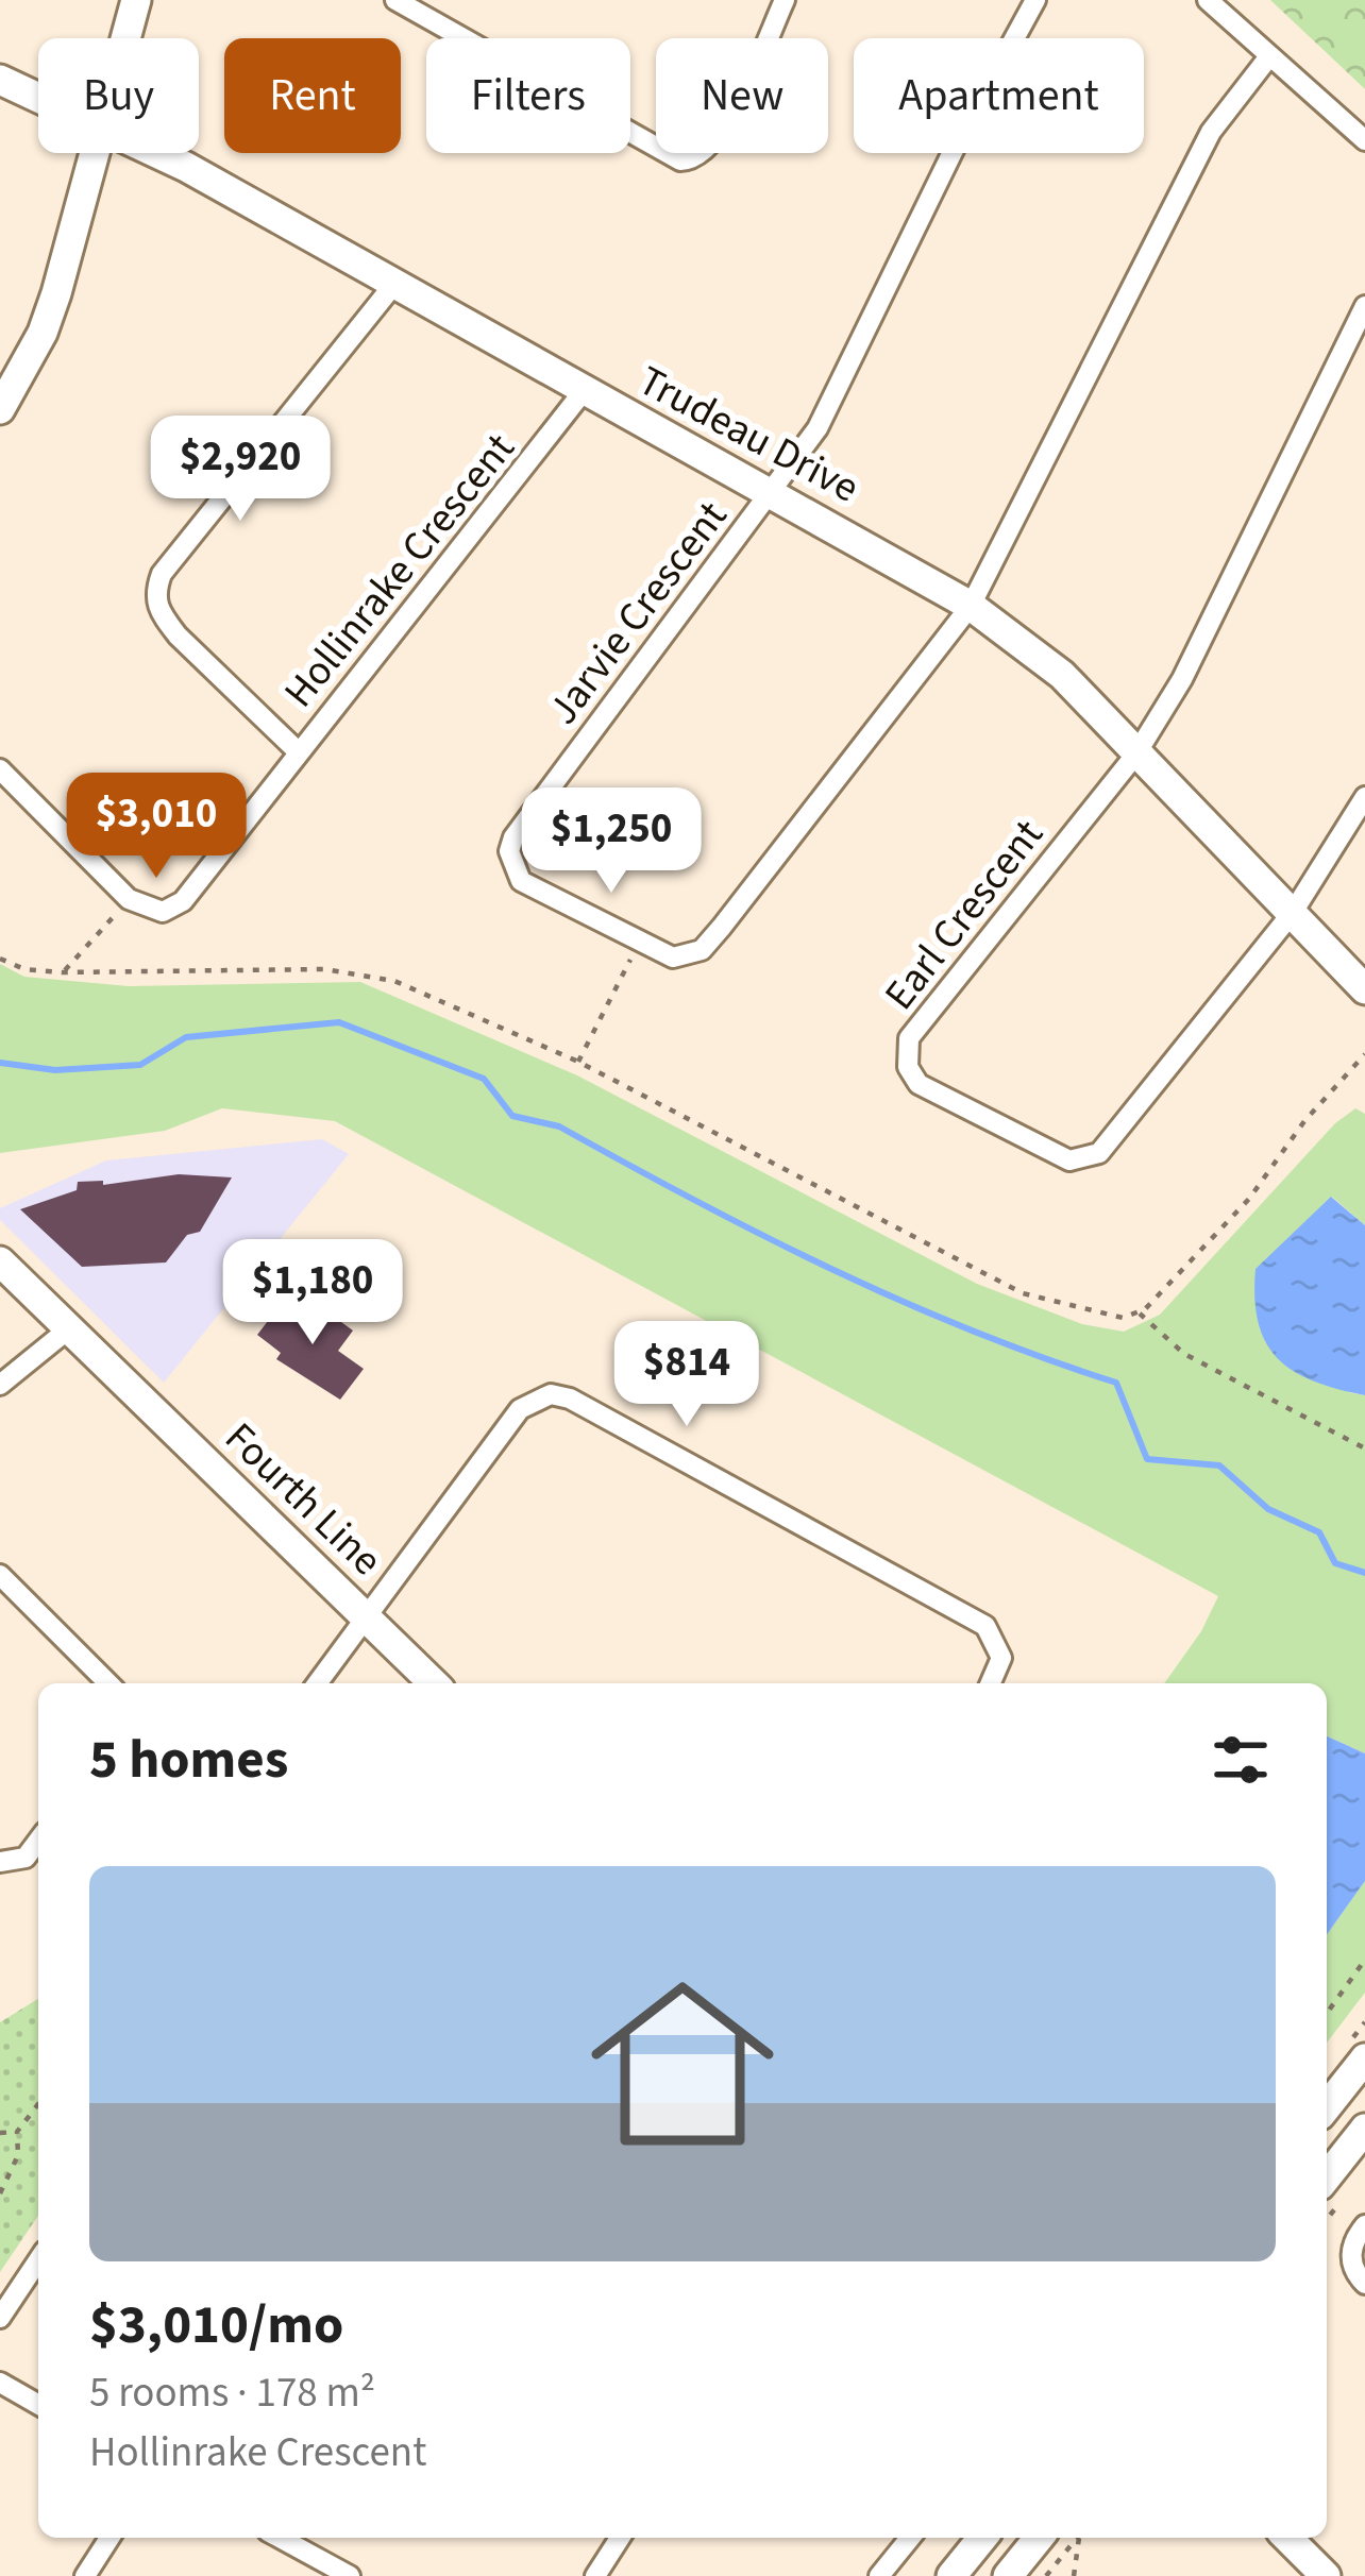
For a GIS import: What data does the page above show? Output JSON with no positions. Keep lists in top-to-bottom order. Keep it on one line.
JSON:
{"streets":{"street":["Trudeau Drive","Hollinrake Crescent","Jarvie Crescent","Earl Crescent","Fourth Line"]},"crossings":[["Trudeau Drive","Hollinrake Crescent"],["Trudeau Drive","Jarvie Crescent"],["Trudeau Drive","Earl Crescent"]],"page":{"chip":["Buy","Rent","Filters","New","Apartment"],"price":["$2,920","$3,010","$1,250","$1,180","$814"],"heading":"5 homes","list":[{"name":"$3,010/mo","note":"5 rooms · 178 m² · Hollinrake Crescent"}]}}
